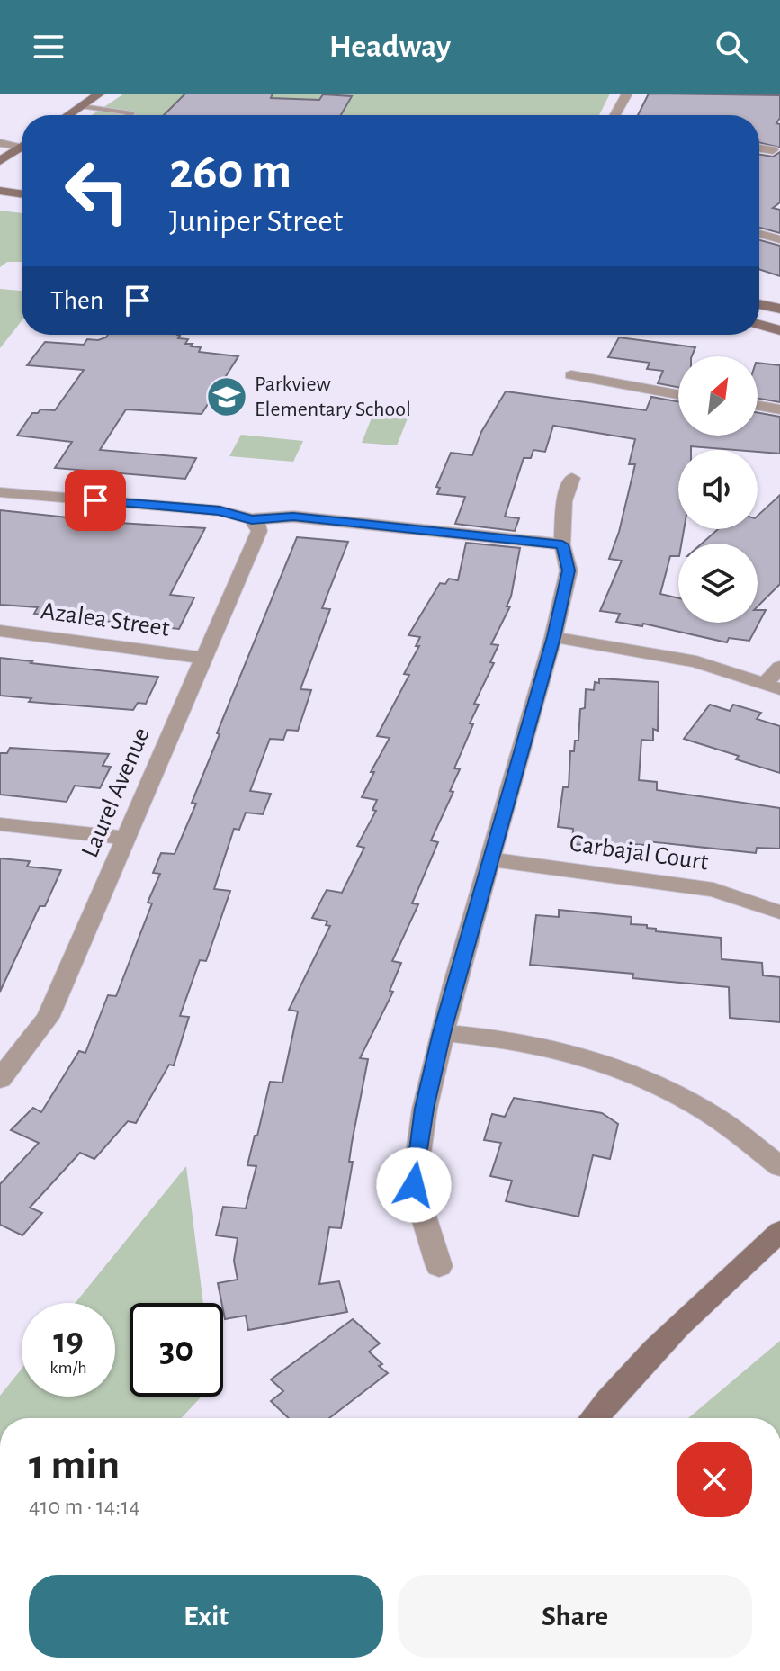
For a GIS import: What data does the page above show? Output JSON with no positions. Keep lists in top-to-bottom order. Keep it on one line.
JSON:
{"streets":{"street":["Azalea Street","Laurel Avenue","Carbajal Court"]},"crossings":[["Azalea Street","Laurel Avenue"]],"places":{"school or university":["Parkview Elementary School"]},"north":"top right","page":{"header":"Headway","turn":["260 m","Juniper Street"],"then":"Then","speed":"19 km/h","limit":"30","heading":["1 min","410 m · 14:14"],"buttons":["Exit","Share"]}}
